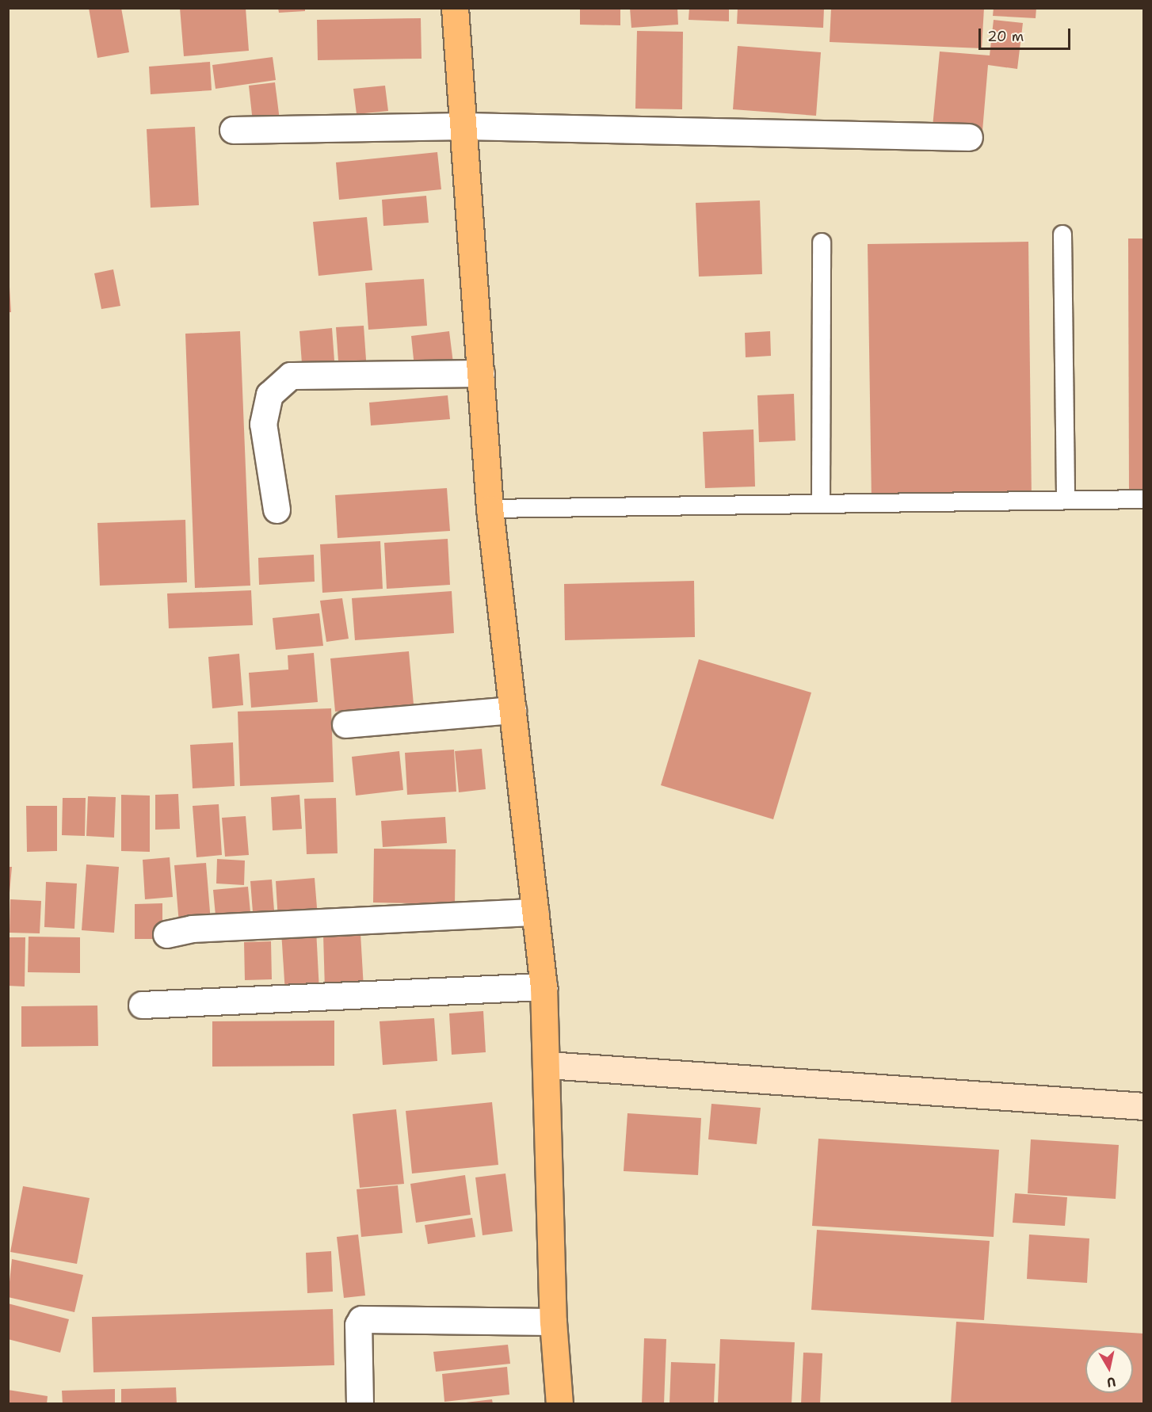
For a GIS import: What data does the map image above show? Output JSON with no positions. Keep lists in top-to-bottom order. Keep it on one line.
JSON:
{"scale_bar":"20 m","north":"bottom"}
